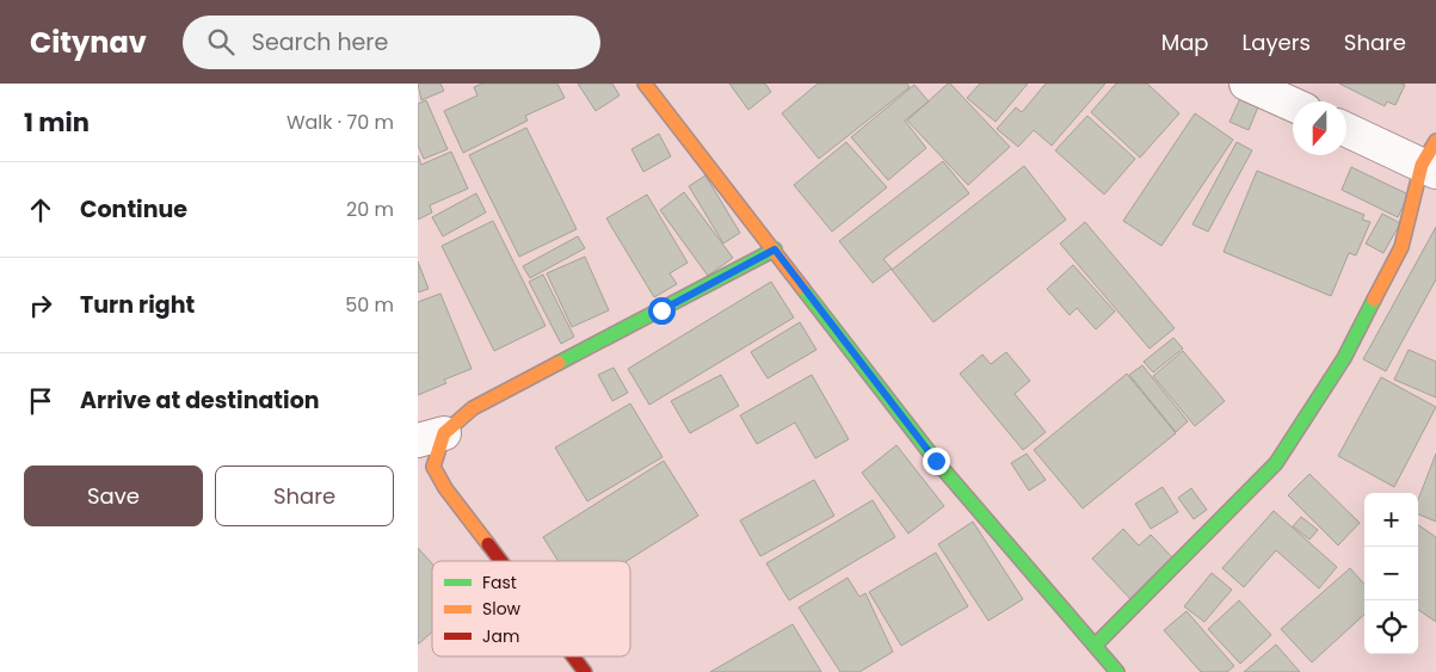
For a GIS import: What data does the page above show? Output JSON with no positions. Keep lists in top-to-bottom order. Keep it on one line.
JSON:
{"legend":["Fast","Slow","Jam"],"north":"bottom","page":{"header":"Citynav","search":"Search here","nav":["Map","Layers","Share"],"heading":["1 min","Walk · 70 m"],"list":[["Continue","20 m"],["Turn right","50 m"],"Arrive at destination"],"buttons":["Save","Share"],"map_buttons":["+","−"]}}
